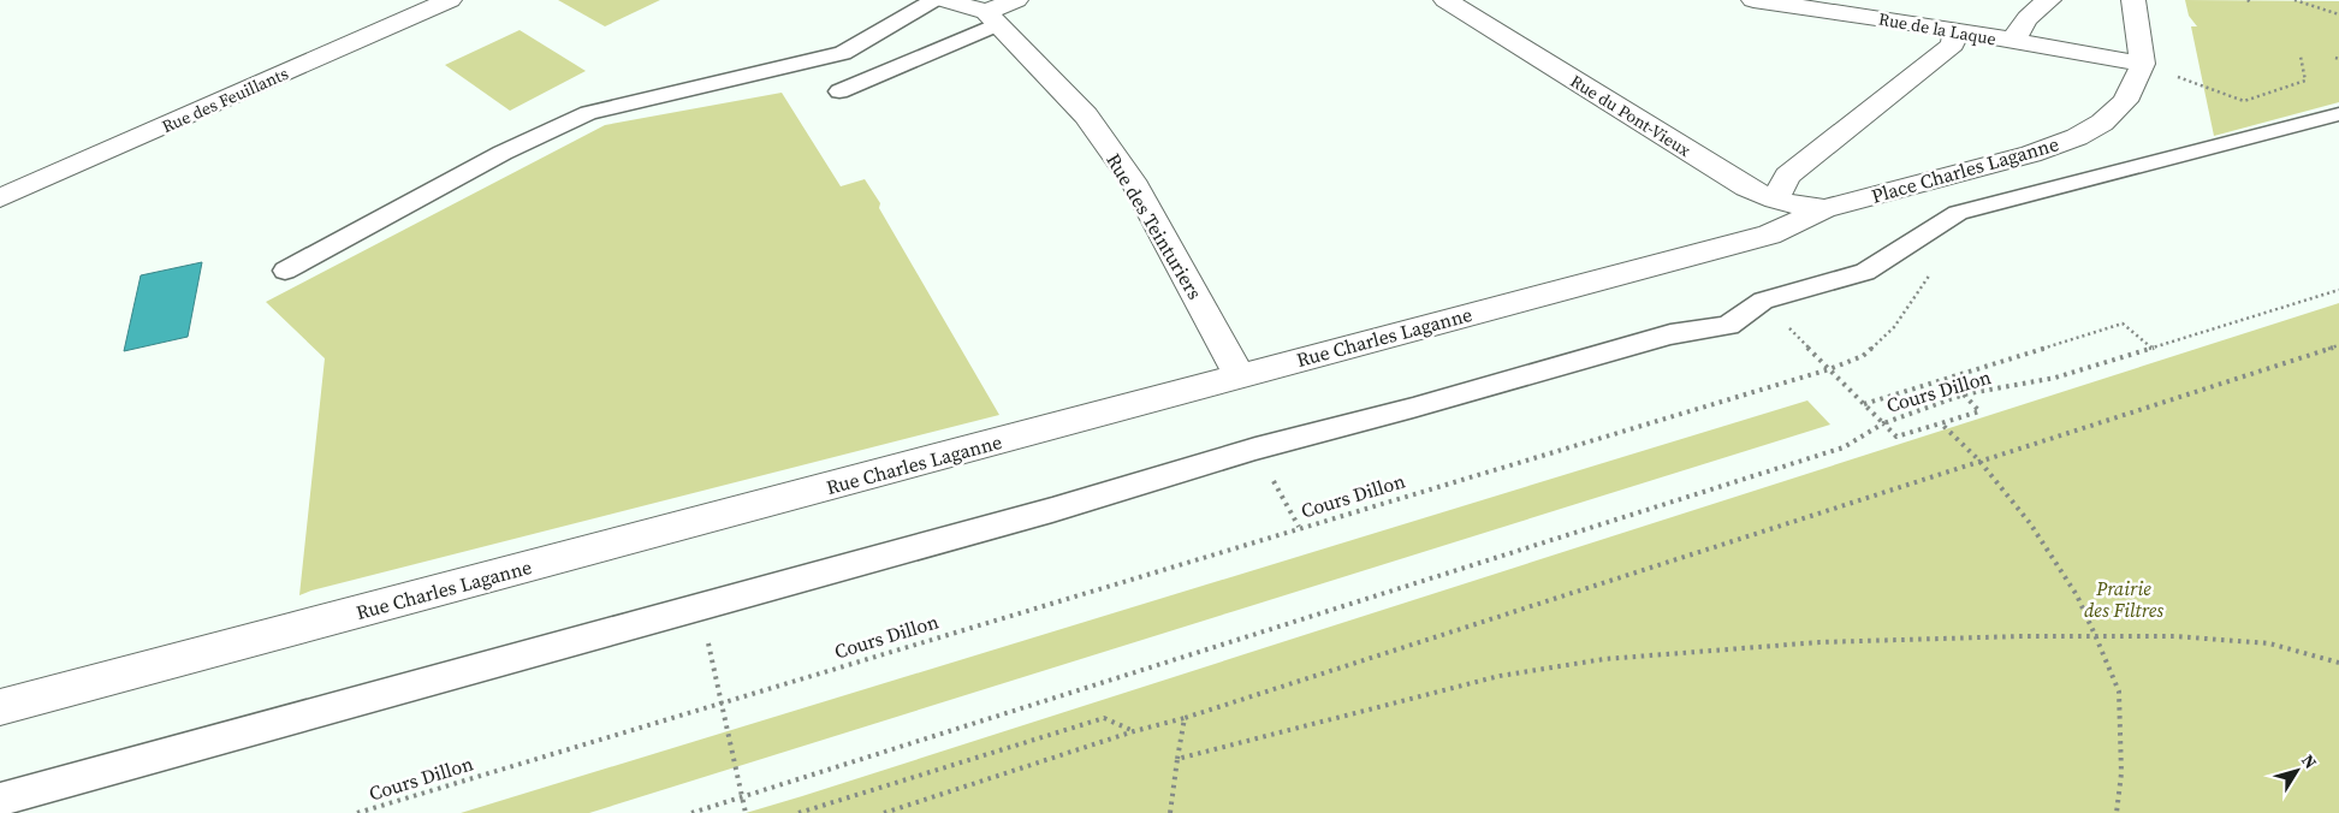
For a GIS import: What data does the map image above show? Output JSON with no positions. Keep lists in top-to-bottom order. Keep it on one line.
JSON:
{"streets":{"street":["Rue de la Laque","Rue des Feuillants","Rue du Pont-Vieux","Place Charles Laganne","Rue des Teinturiers","Rue Charles Laganne"],"path":["Cours Dillon"]},"crossings":[["Rue du Pont-Vieux","Place Charles Laganne"],["Rue du Pont-Vieux","Rue Charles Laganne"],["Place Charles Laganne","Rue Charles Laganne"],["Rue des Teinturiers","Rue Charles Laganne"]],"parks":["Prairie des Filtres"],"north":"top right"}
